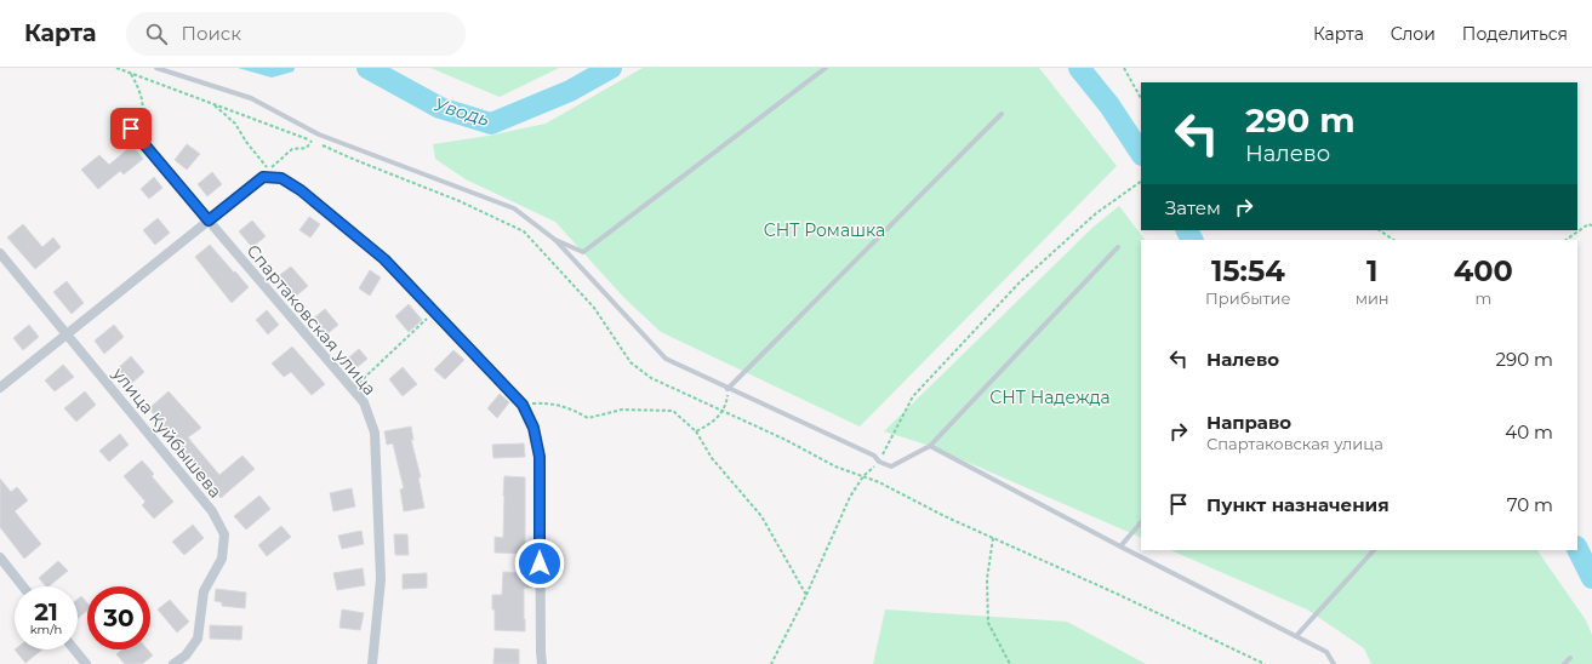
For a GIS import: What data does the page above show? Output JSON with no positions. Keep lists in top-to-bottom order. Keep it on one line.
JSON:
{"streets":{"street":["Спартаковская улица","улица Куйбышева"]},"water":["Уводь"],"parks":["СНТ Ромашка","СНТ Надежда"],"page":{"header":"Карта","search":"Поиск","nav":["Карта","Слои","Поделиться"],"turn":["290 m","Налево"],"then":"Затем","eta":["15:54","Прибытие","1","мин","400","m"],"list":[{"name":"Налево","value":"290 m"},{"name":"Направо","note":"Спартаковская улица","value":"40 m"},{"name":"Пункт назначения","value":"70 m"}],"speed":"21 km/h","limit":"30"}}
